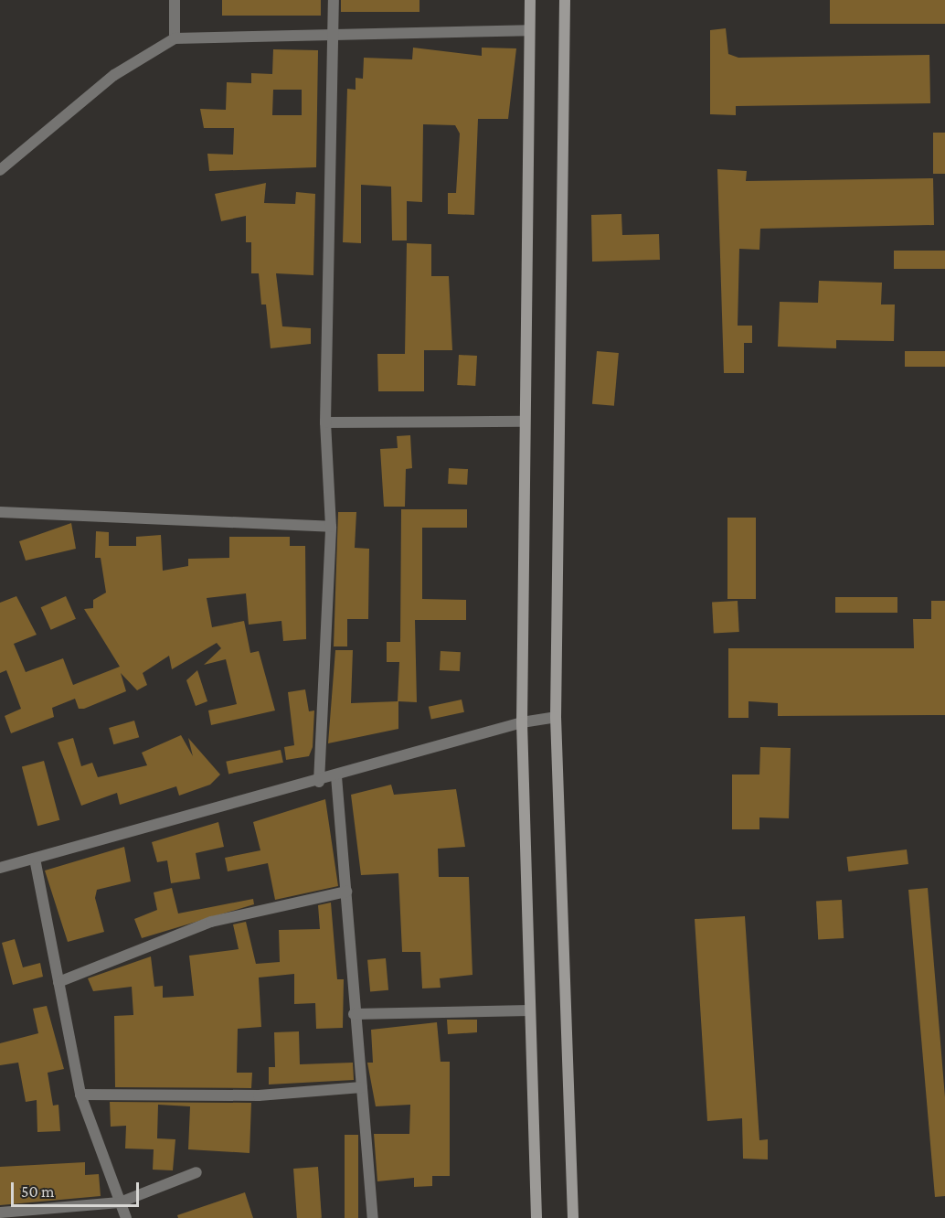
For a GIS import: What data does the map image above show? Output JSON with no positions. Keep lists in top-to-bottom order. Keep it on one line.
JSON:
{"scale_bar":"50 m"}
